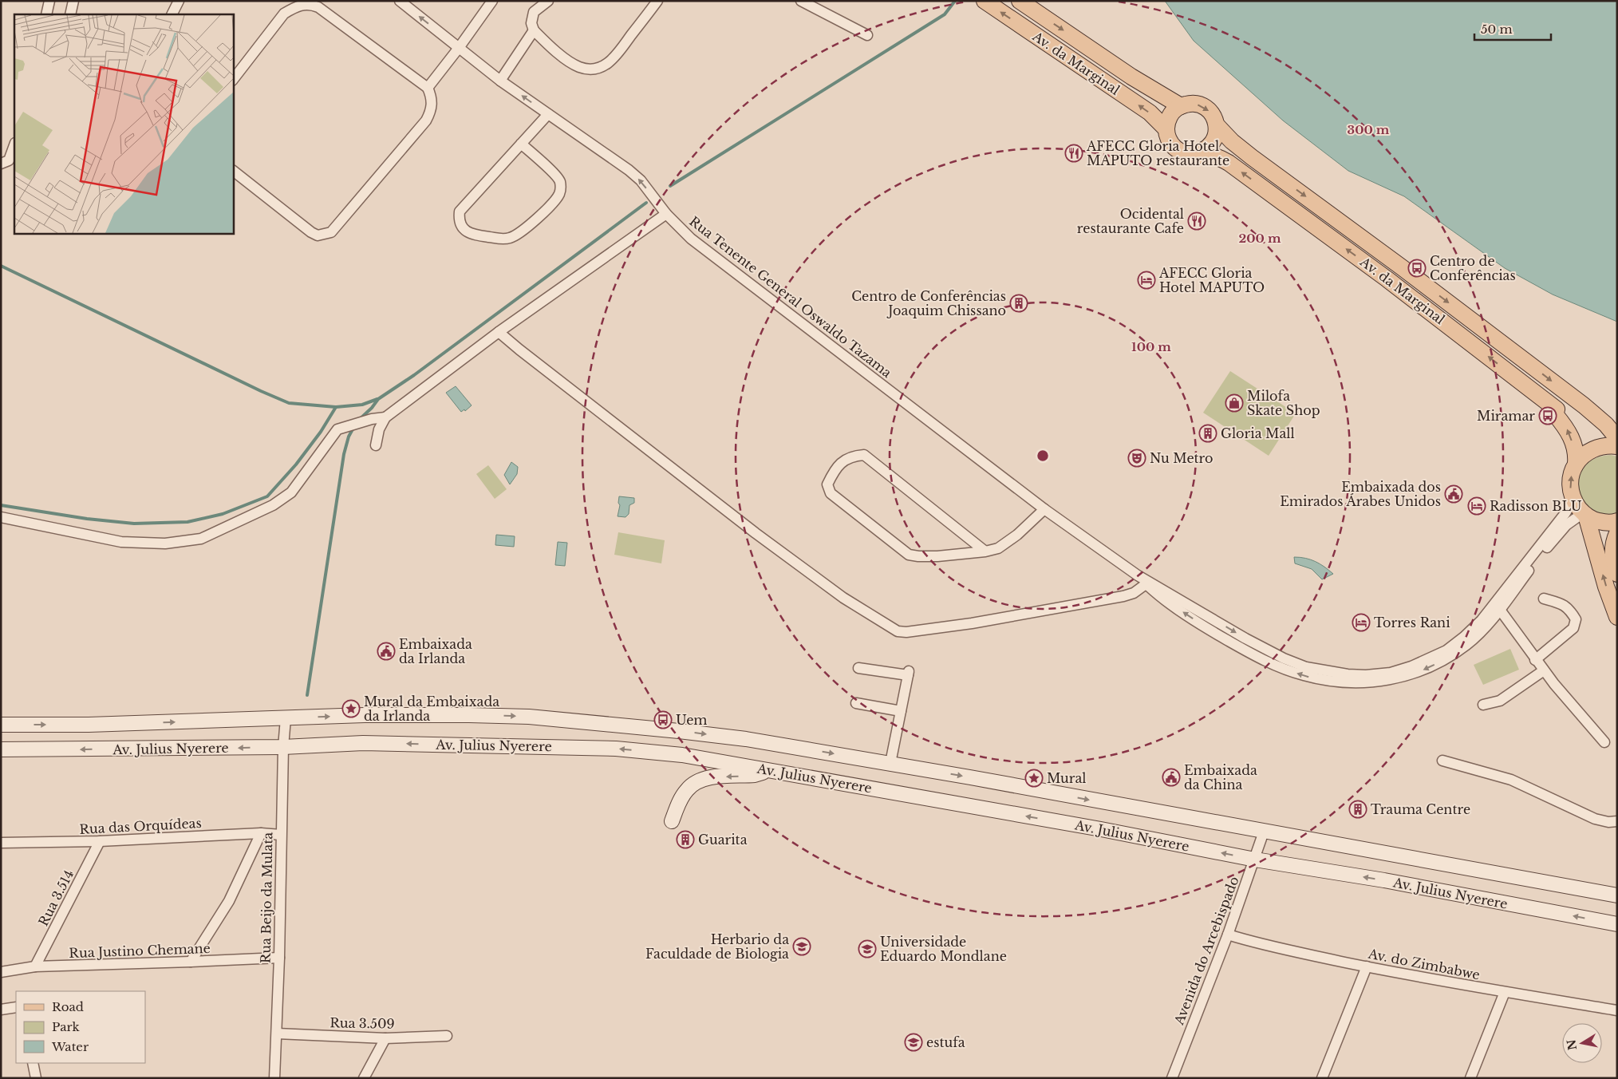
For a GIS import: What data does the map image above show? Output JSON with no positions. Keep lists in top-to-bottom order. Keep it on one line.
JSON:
{"streets":{"main road":["Av. da Marginal","Av. Julius Nyerere"],"street":["Rua Tenente General Oswaldo Tazama","Rua das Orquídeas","Rua 3.514","Rua Beijo da Mulata","Rua Justino Chemane","Avenida do Arcebispado","Av. do Zimbabwe","Rua 3.509"]},"crossings":[["Av. da Marginal","Rua Tenente General Oswaldo Tazama"],["Av. Julius Nyerere","Rua Beijo da Mulata"],["Av. Julius Nyerere","Avenida do Arcebispado"],["Rua das Orquídeas","Rua 3.514"],["Rua das Orquídeas","Rua Beijo da Mulata"],["Rua 3.514","Rua Justino Chemane"],["Rua Beijo da Mulata","Rua Justino Chemane"],["Rua Beijo da Mulata","Rua 3.509"],["Avenida do Arcebispado","Av. do Zimbabwe"]],"places":{"restaurant":["AFECC Gloria Hotel MAPUTO restaurante","Ocidental restaurante Cafe"],"bus stop":["Centro de Conferências","Miramar","Uem"],"hotel":["AFECC Gloria Hotel MAPUTO","Radisson BLU","Torres Rani"],"building":["Centro de Conferências Joaquim Chissano","Gloria Mall","Trauma Centre","Guarita"],"shop":["Milofa Skate Shop"],"theatre":["Nu Metro"],"public building":["Embaixada dos Emirados Árabes Unidos","Embaixada da Irlanda","Embaixada da China"],"place":["Mural da Embaixada da Irlanda","Mural"],"school or university":["Herbario da Faculdade de Biologia","Universidade Eduardo Mondlane","estufa"]},"legend":["Road","Park","Water"],"scale_bar":"50 m","north":"left","rings":["300 m","200 m","100 m"]}
